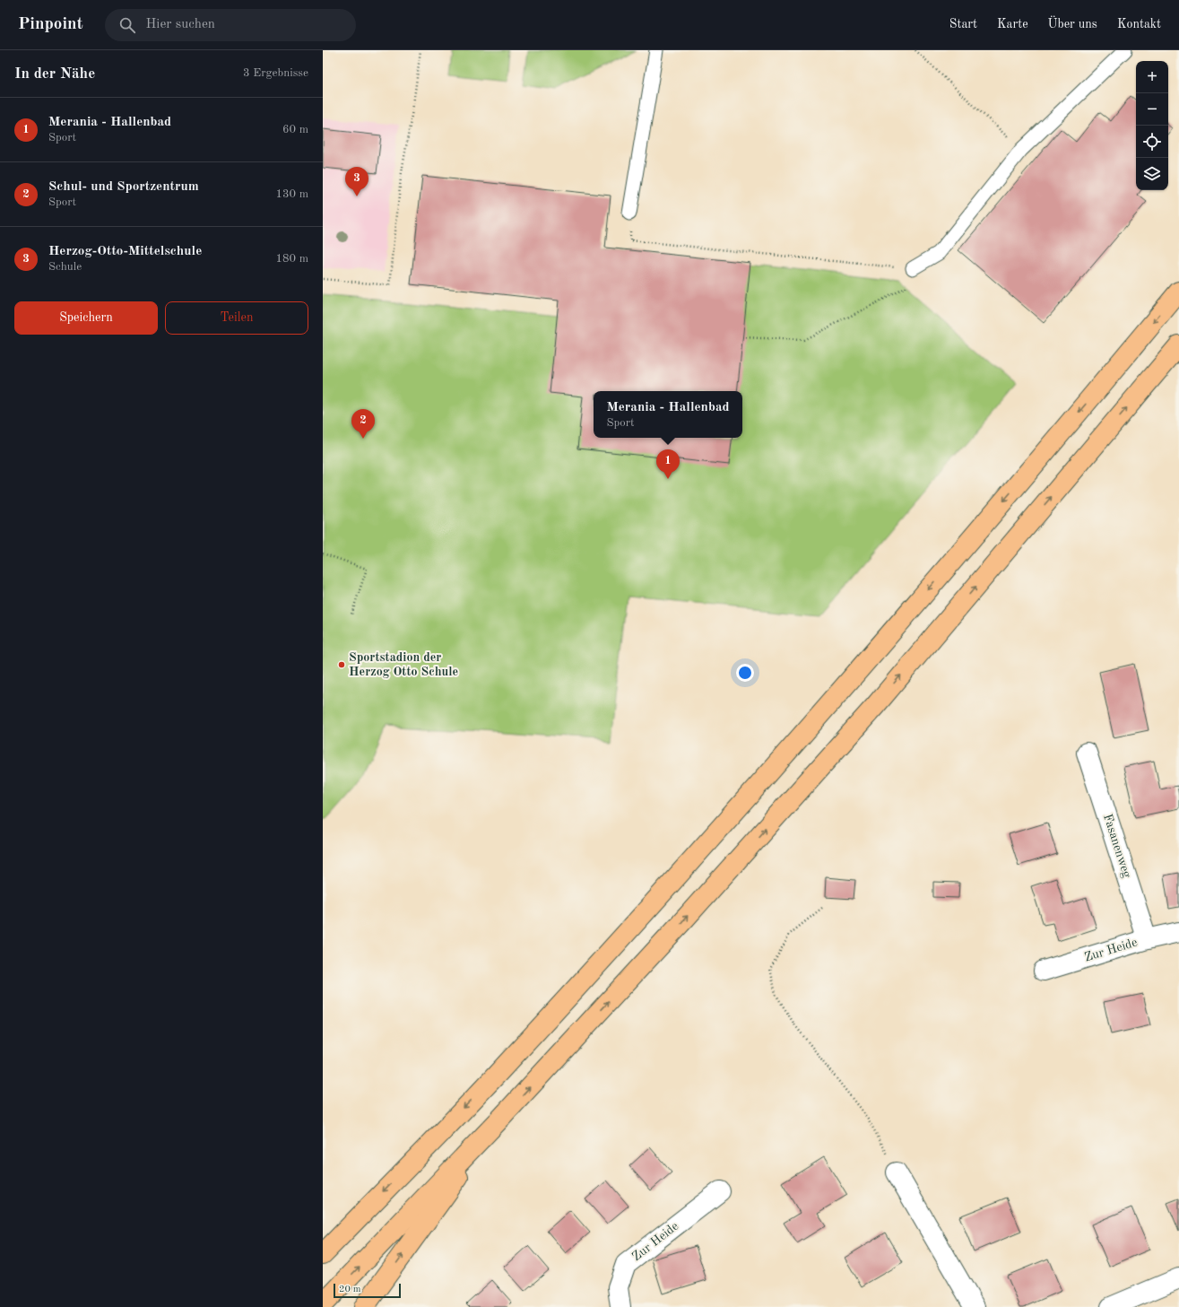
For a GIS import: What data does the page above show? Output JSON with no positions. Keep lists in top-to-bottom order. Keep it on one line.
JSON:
{"streets":{"street":["Fasanenweg","Zur Heide"]},"crossings":[["Fasanenweg","Zur Heide"]],"places":["Sportstadion der Herzog Otto Schule"],"scale_bar":"20 m","page":{"header":"Pinpoint","search":"Hier suchen","nav":["Start","Karte","Über uns","Kontakt"],"heading":["In der Nähe","3 Ergebnisse"],"map_buttons":["+","−"],"list":[{"mark":"1","name":"Merania - Hallenbad","note":"Sport","value":"60 m"},{"mark":"2","name":"Schul- und Sportzentrum","note":"Sport","value":"130 m"},{"mark":"3","name":"Herzog-Otto-Mittelschule","note":"Schule","value":"180 m"}],"pins":["3","2","1"],"buttons":["Speichern","Teilen"],"popup":["Merania - Hallenbad","Sport"],"scale":"20 m"}}
